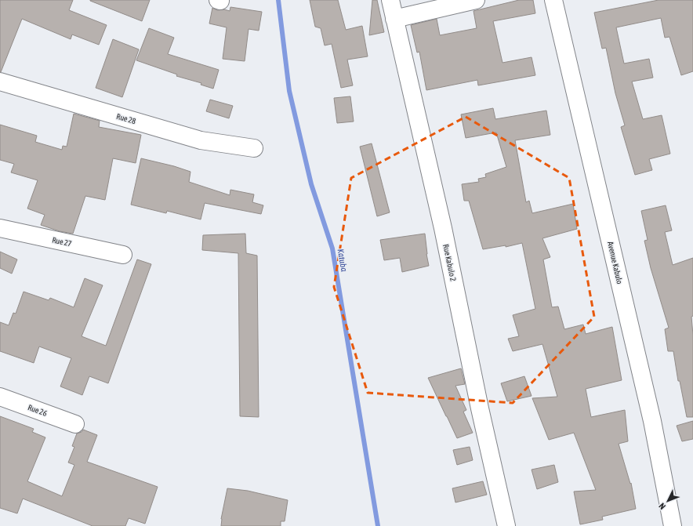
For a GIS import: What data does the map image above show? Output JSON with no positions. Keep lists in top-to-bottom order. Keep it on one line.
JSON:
{"streets":{"street":["Rue 28","Rue 27","Rue Kabulo 2","Avenue Kabulo","Rue 26"]},"water":["Katuba"],"north":"bottom left"}
